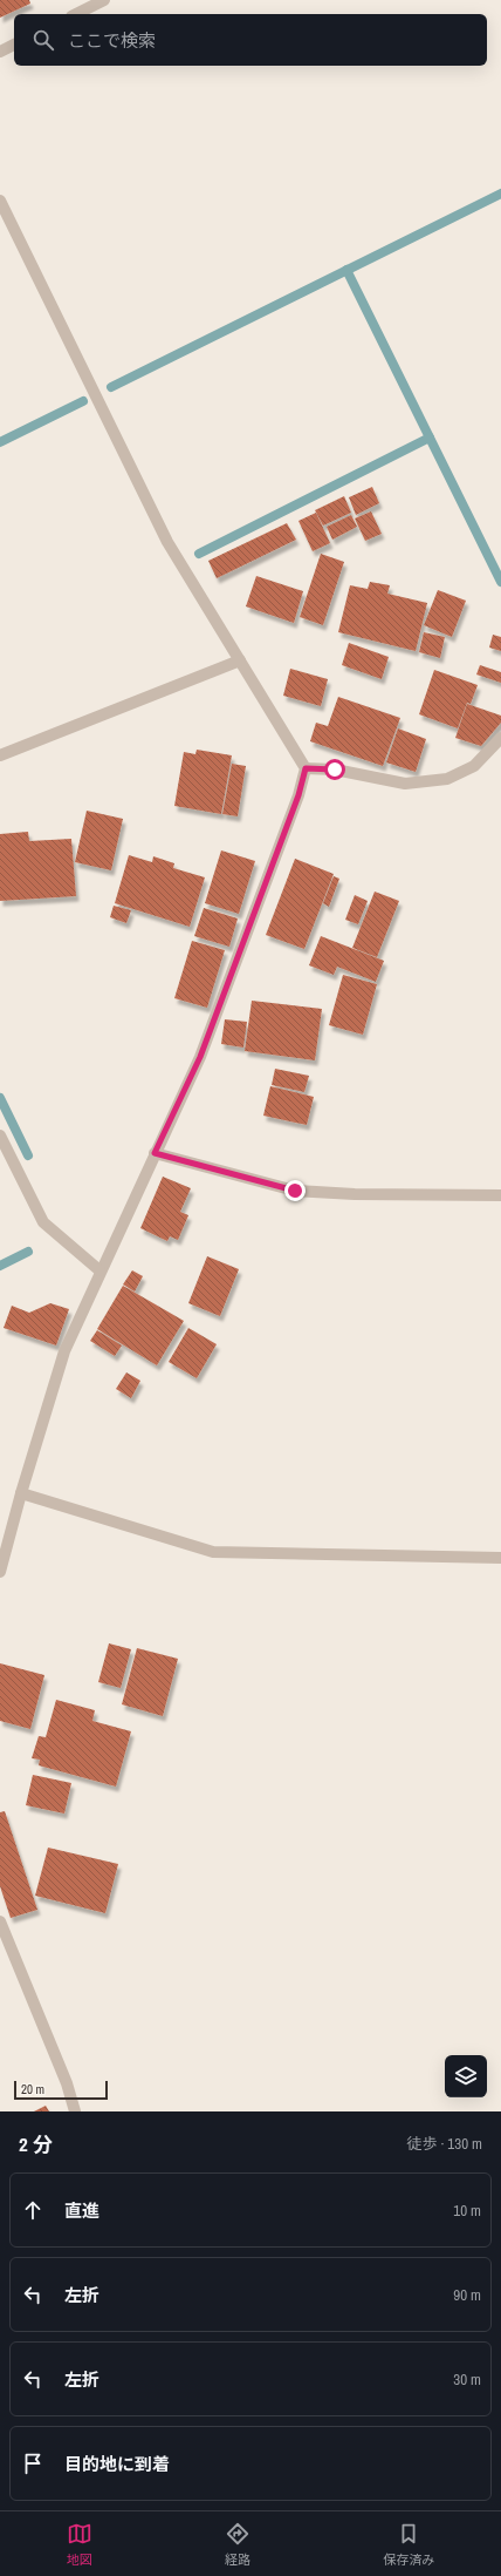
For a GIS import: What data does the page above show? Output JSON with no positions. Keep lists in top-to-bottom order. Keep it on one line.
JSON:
{"scale_bar":"20 m","page":{"search":"ここで検索","scale":"20 m","heading":["2 分","徒歩 · 130 m"],"list":[["直進","10 m"],["左折","90 m"],["左折","30 m"],"目的地に到着"],"nav":["地図","経路","保存済み"]}}
